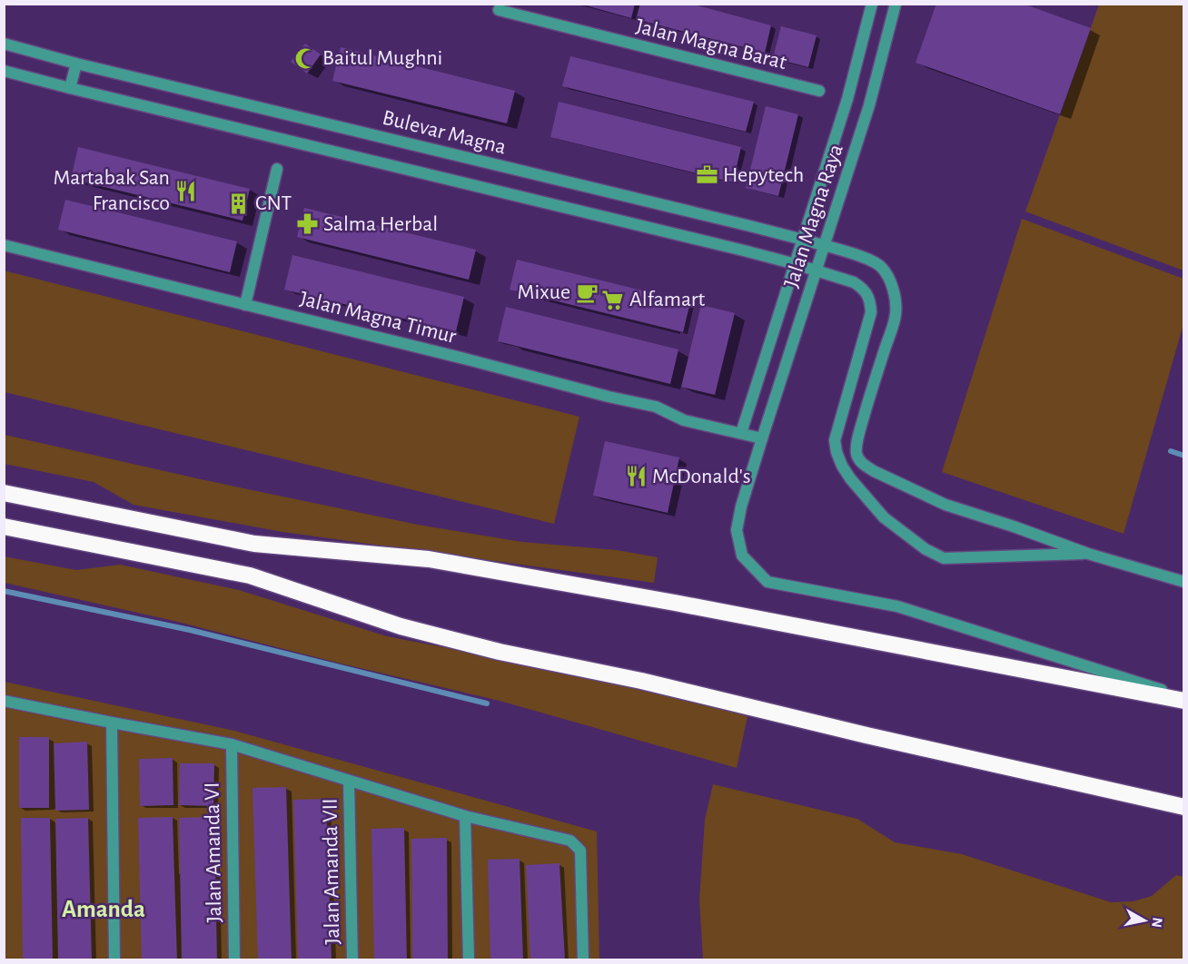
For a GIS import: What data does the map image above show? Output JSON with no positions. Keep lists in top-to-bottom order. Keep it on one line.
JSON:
{"streets":{"street":["Jalan Magna Barat","Bulevar Magna","Jalan Magna Raya","Jalan Magna Timur","Jalan Amanda VI","Jalan Amanda VII"]},"crossings":[["Bulevar Magna","Jalan Magna Raya"],["Jalan Magna Raya","Jalan Magna Timur"]],"districts":["Amanda"],"places":{"mosque":["Baitul Mughni"],"office":["Hepytech"],"restaurant":["Martabak San Francisco","McDonald's"],"building":["CNT"],"pharmacy":["Salma Herbal"],"cafe":["Mixue"],"supermarket":["Alfamart"]},"north":"right"}
